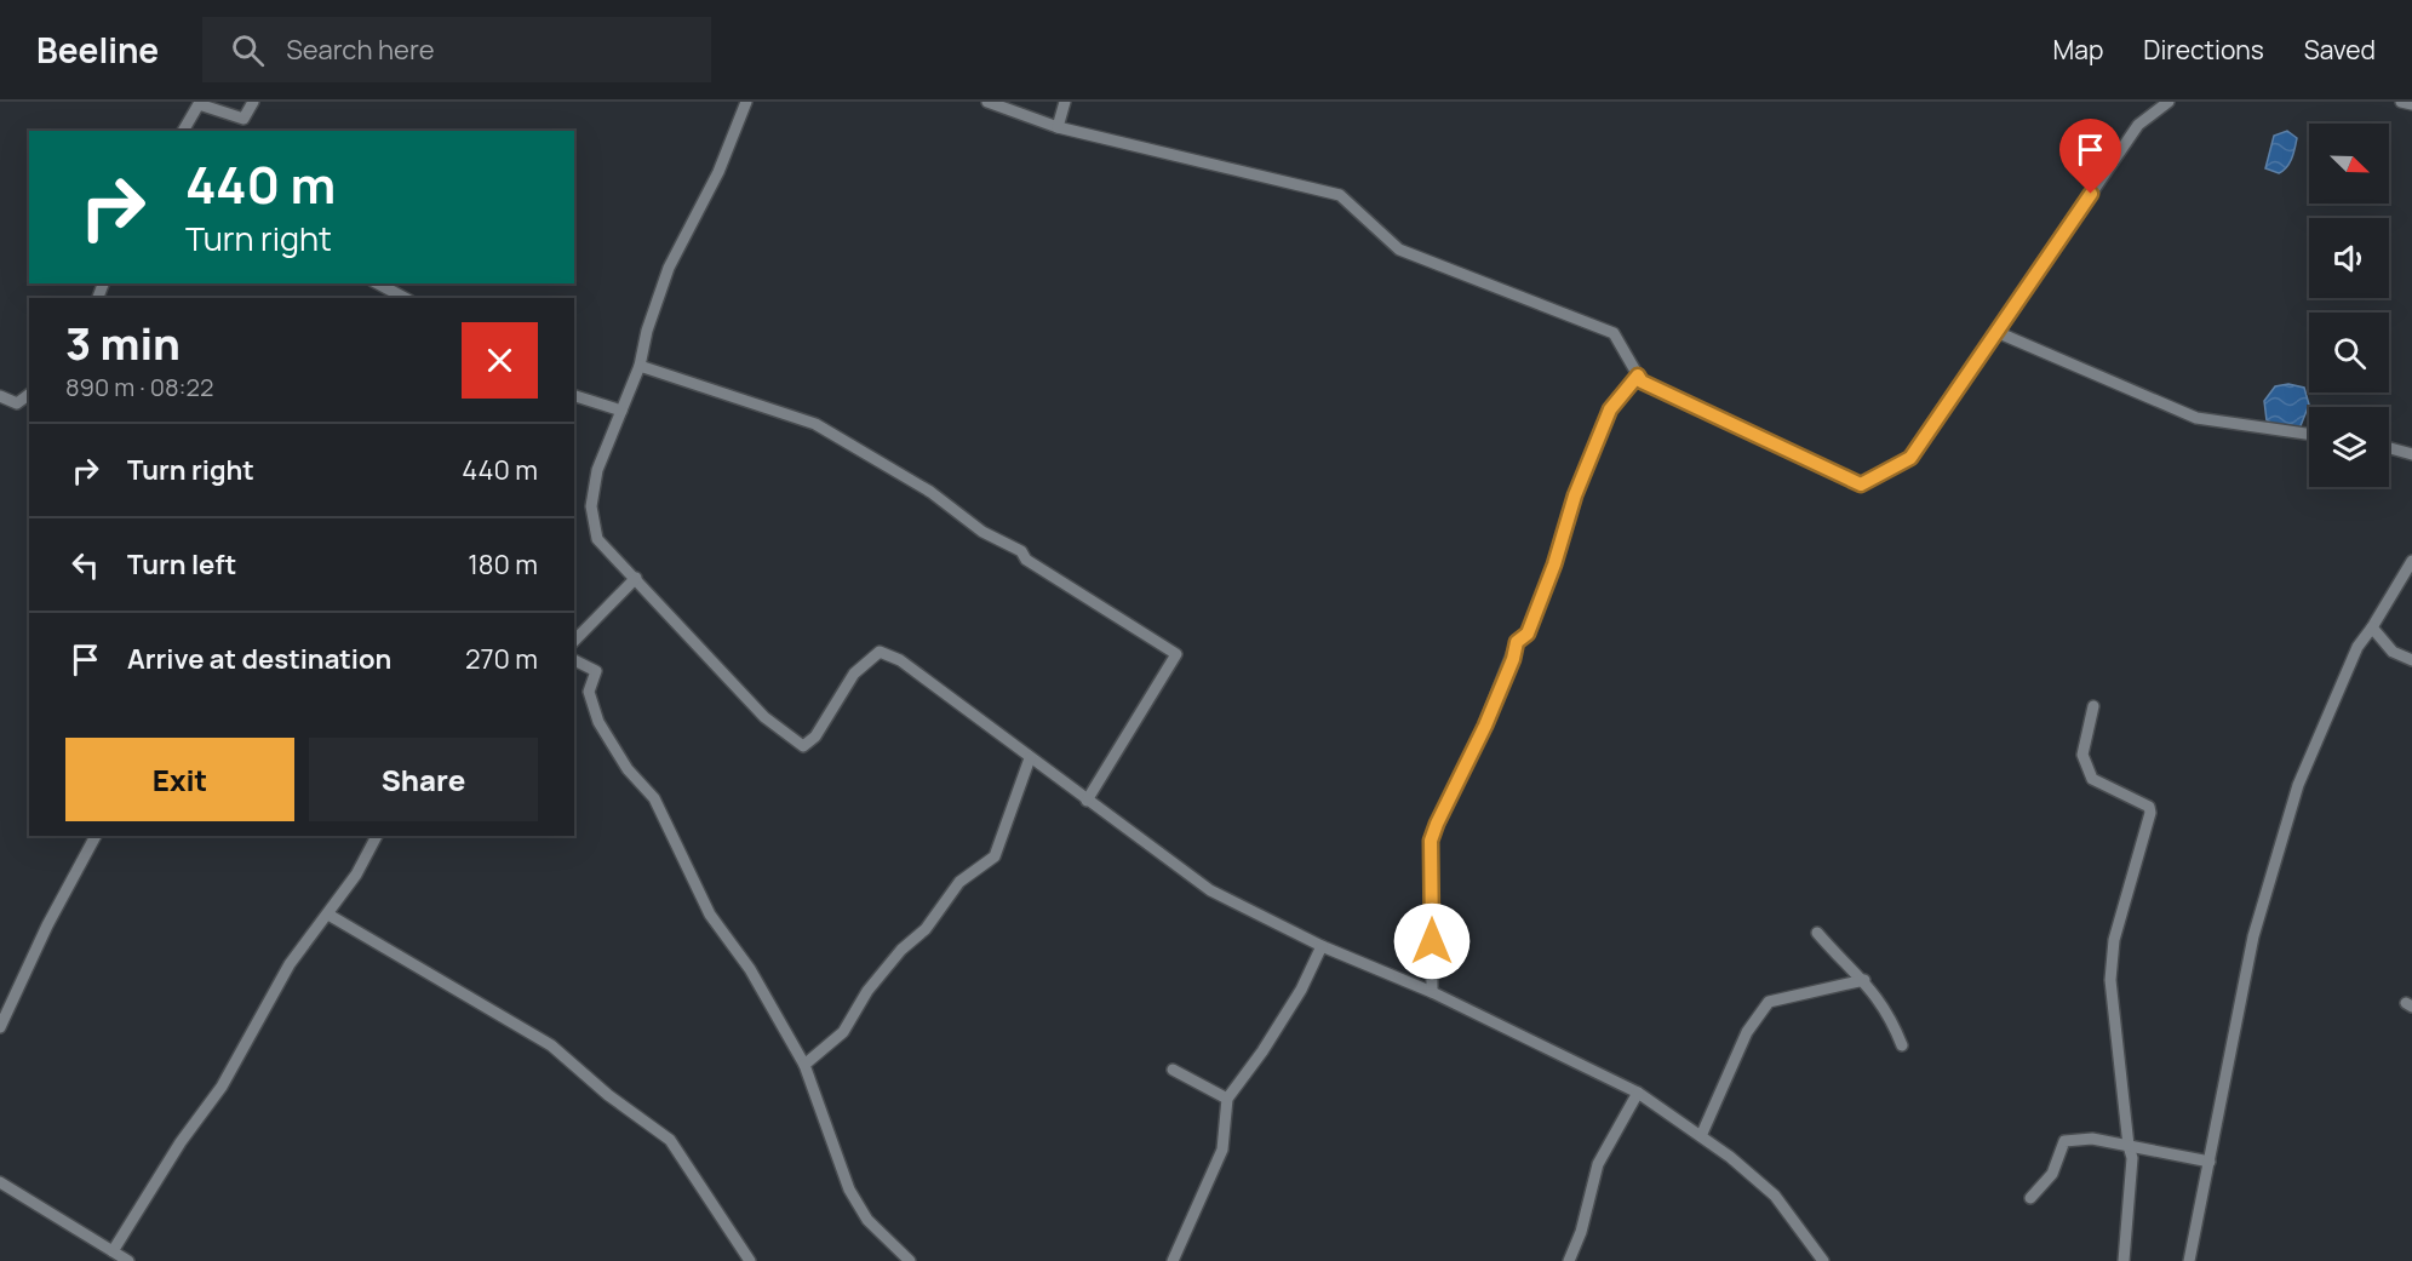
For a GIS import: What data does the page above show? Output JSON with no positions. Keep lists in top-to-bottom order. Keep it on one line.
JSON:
{"north":"bottom right","page":{"header":"Beeline","search":"Search here","nav":["Map","Directions","Saved"],"turn":["440 m","Turn right"],"heading":["3 min","890 m · 08:22"],"list":[{"name":"Turn right","value":"440 m"},{"name":"Turn left","value":"180 m"},{"name":"Arrive at destination","value":"270 m"}],"buttons":["Exit","Share"]}}
